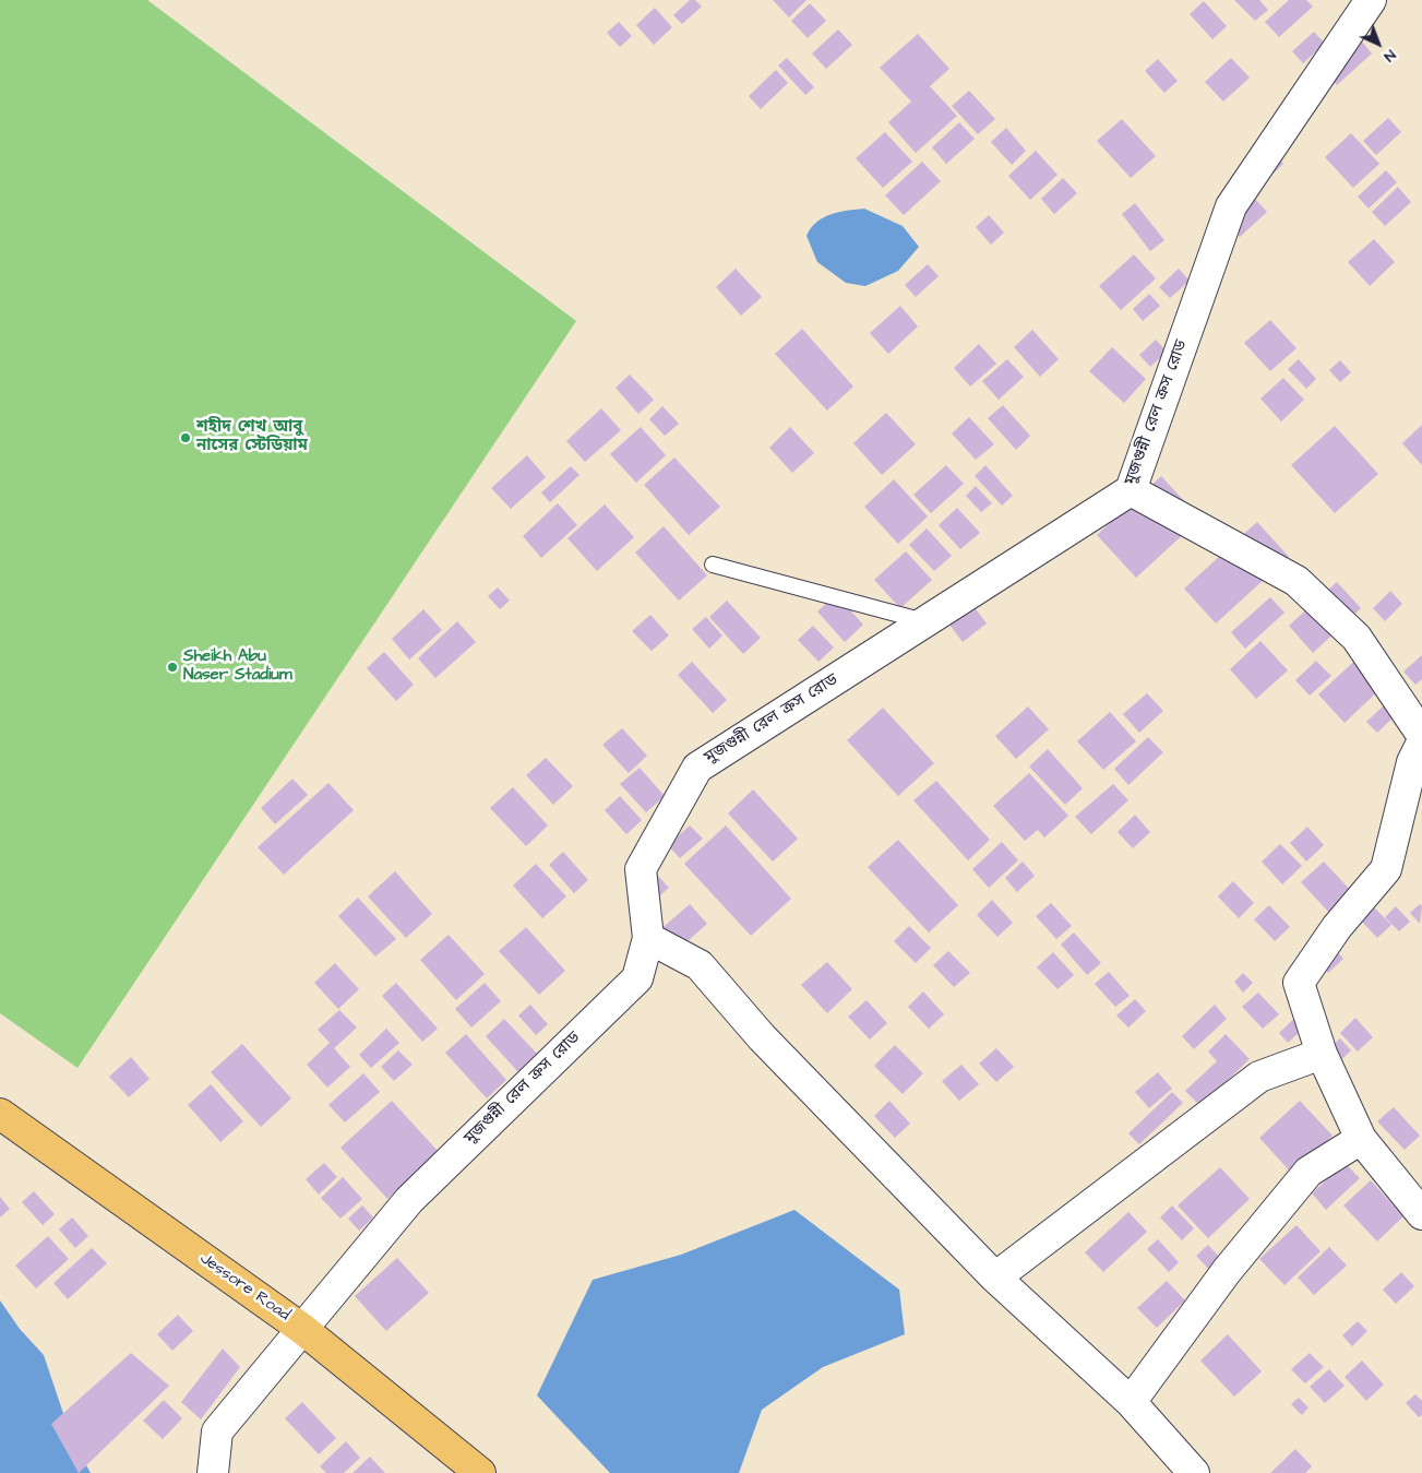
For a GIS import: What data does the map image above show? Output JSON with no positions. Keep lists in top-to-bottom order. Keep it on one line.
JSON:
{"streets":{"highway":["Jessore Road"],"street":["মুজগুন্নী রেল ক্রস রোড"]},"crossings":[["মুজগুন্নী রেল ক্রস রোড","Jessore Road"]],"places":["শহীদ শেখ আবু নাসের স্টেডিয়াম","Sheikh Abu Naser Stadium"],"north":"bottom right"}
